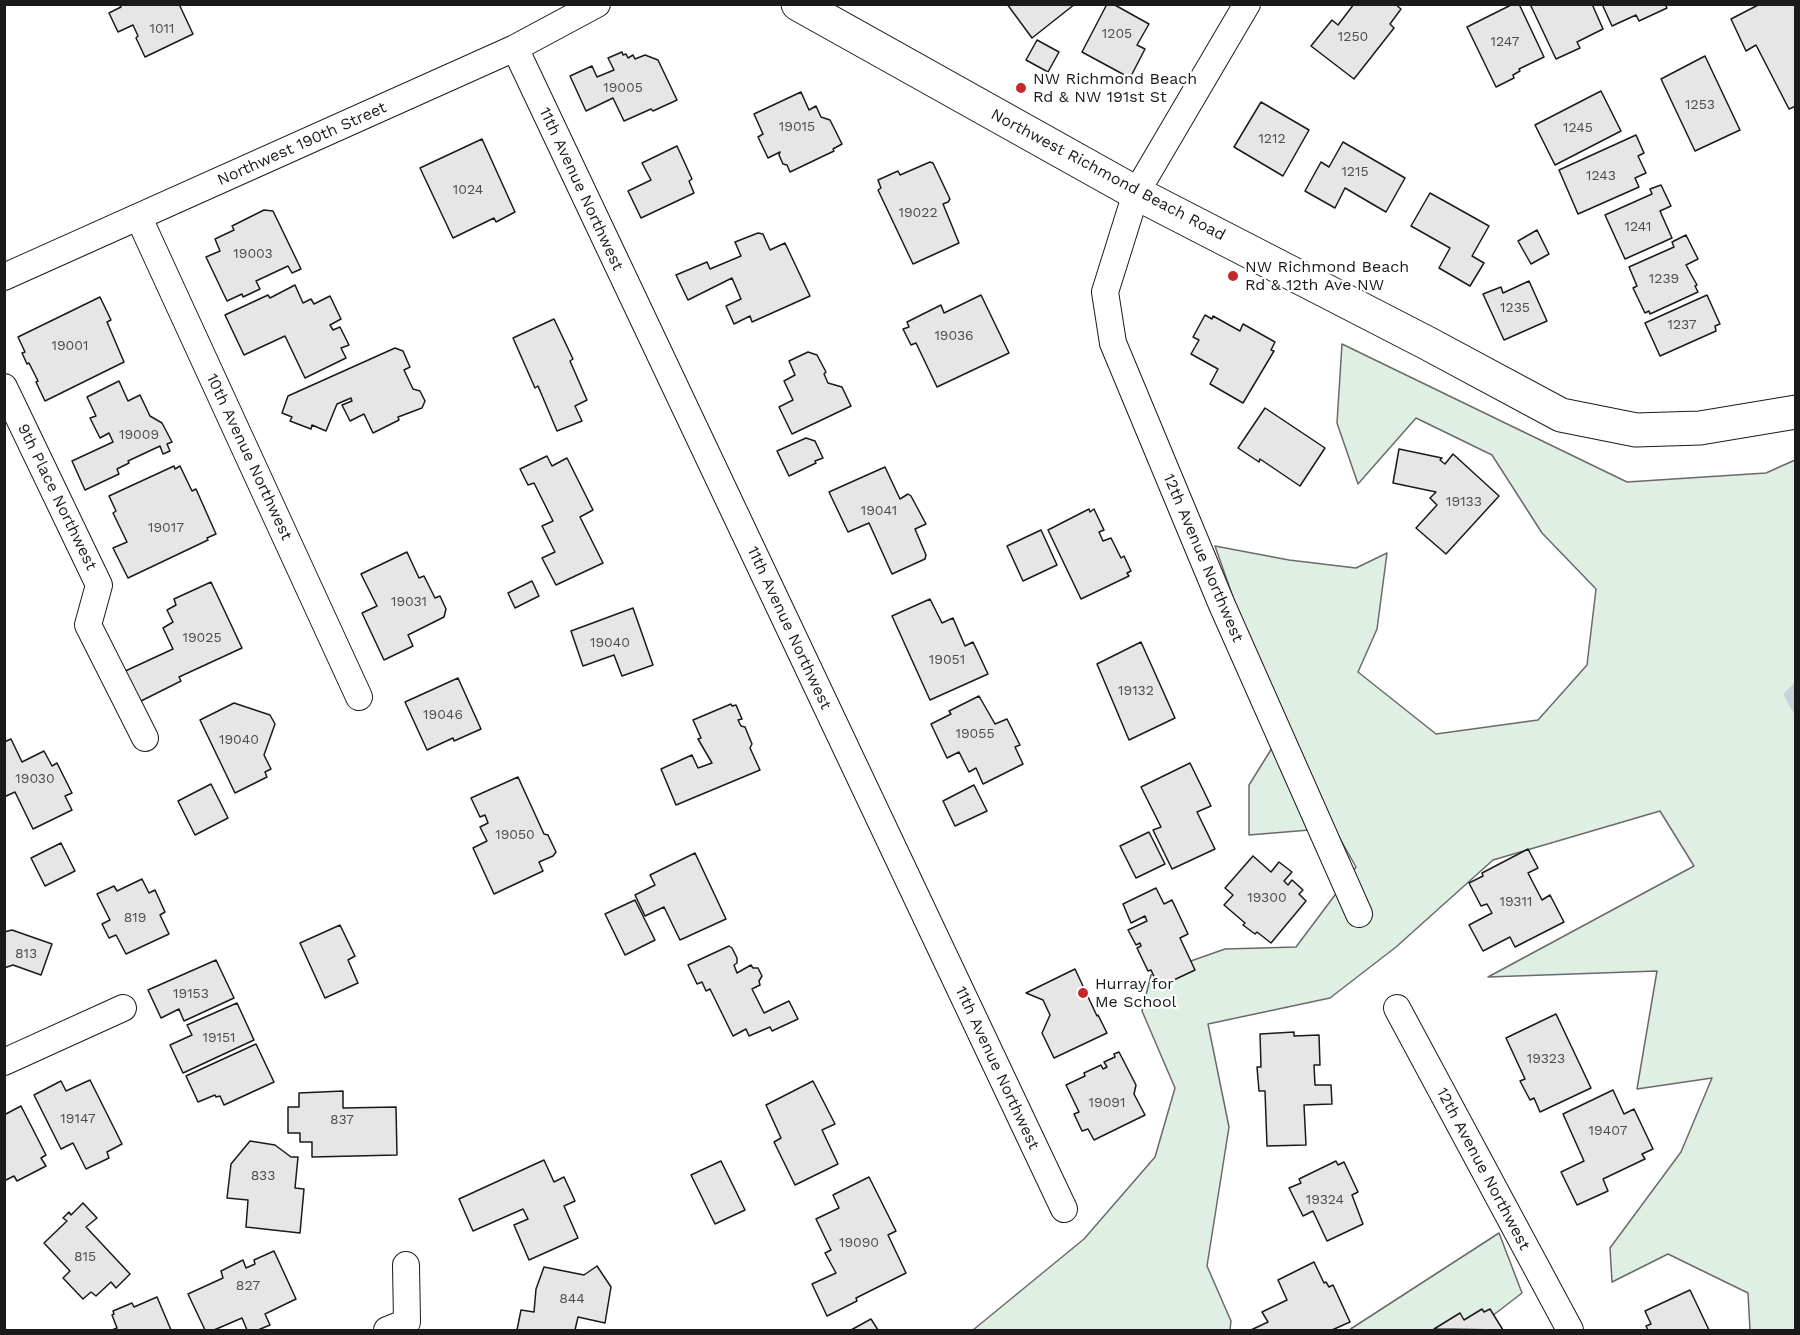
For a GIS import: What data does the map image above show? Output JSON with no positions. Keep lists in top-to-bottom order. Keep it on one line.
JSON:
{"streets":{"main road":["Northwest Richmond Beach Road"],"street":["Northwest 190th Street","11th Avenue Northwest","10th Avenue Northwest","9th Place Northwest","12th Avenue Northwest"]},"crossings":[["Northwest 190th Street","11th Avenue Northwest"],["Northwest 190th Street","10th Avenue Northwest"],["Northwest Richmond Beach Road","12th Avenue Northwest"]],"places":["NW Richmond Beach Rd & NW 191st St","NW Richmond Beach Rd & 12th Ave NW","Hurray for Me School"],"house_numbers":["1011","1205","1250","1247","19005","1253","19015","1245","1212","1215","1243","1024","19022","1241","19003","1239","1235","1237","19036","19001","19009","19133","19041","19017","19031","19025","19040","19051","19132","19046","19055","19040","19030","19050","19300","19311","819","813","19153","19151","19323","19091","19147","837","19407","833","19324","19090","815","827","844"]}
